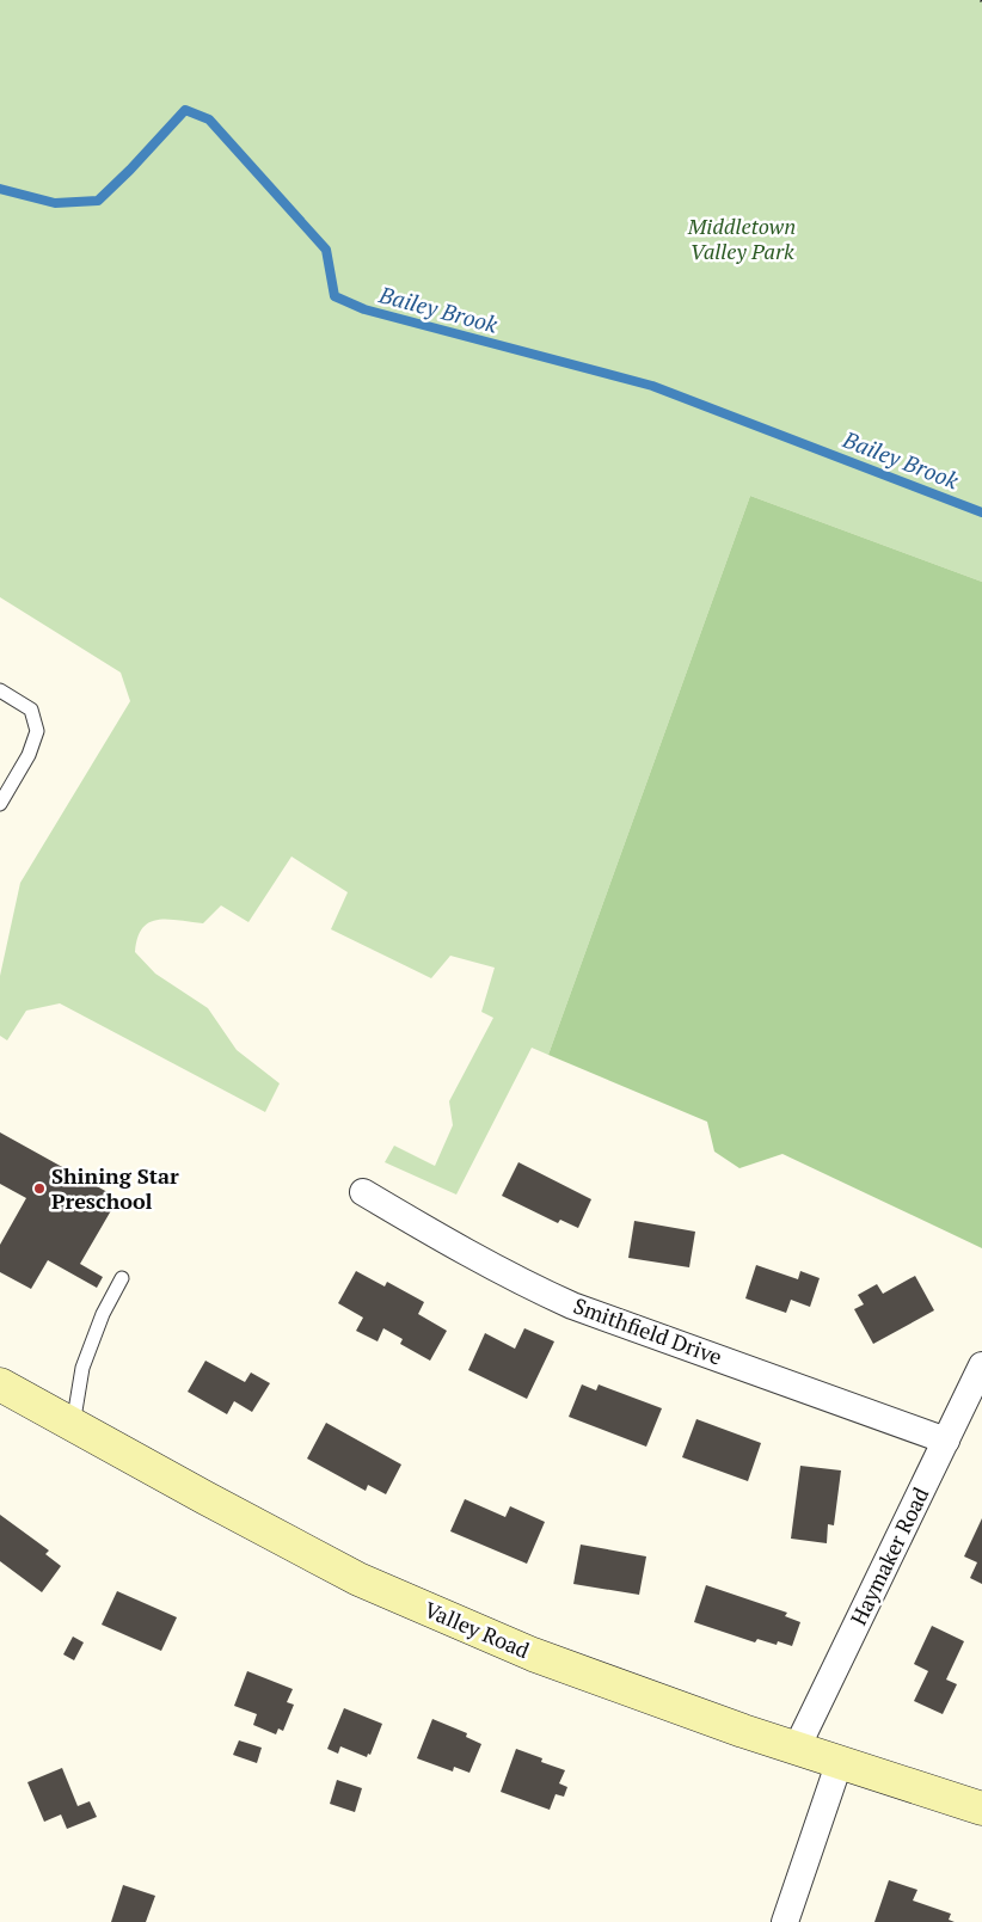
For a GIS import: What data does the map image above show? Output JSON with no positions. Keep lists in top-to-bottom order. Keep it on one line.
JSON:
{"streets":{"main road":["Valley Road"],"street":["Smithfield Drive","Haymaker Road"]},"crossings":[["Smithfield Drive","Haymaker Road"],["Haymaker Road","Valley Road"]],"water":["Bailey Brook"],"parks":["Middletown Valley Park"],"places":["Shining Star Preschool"]}
